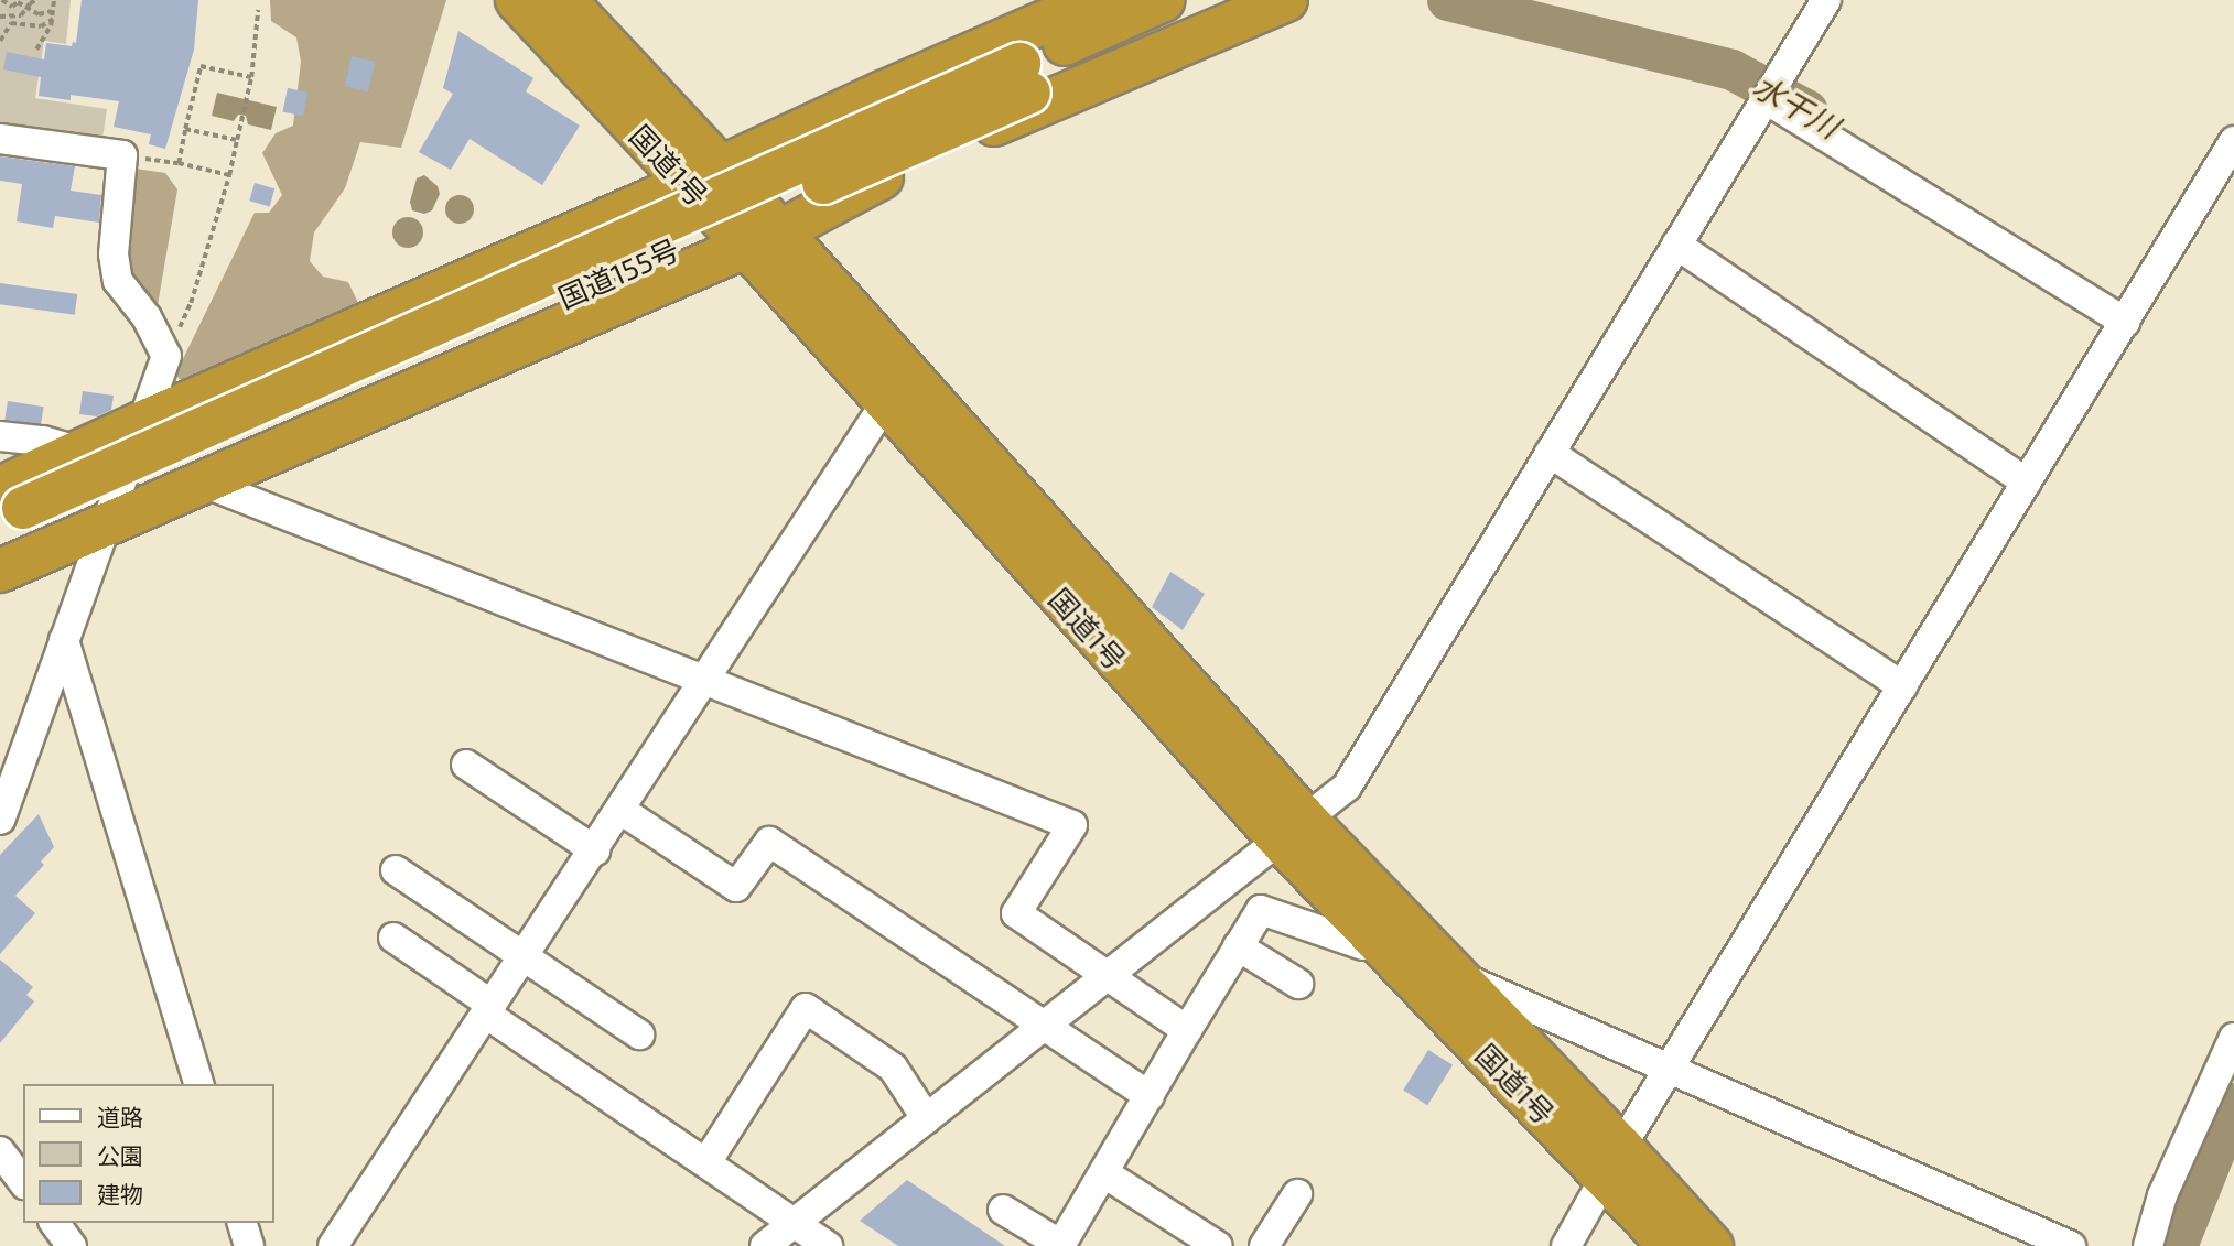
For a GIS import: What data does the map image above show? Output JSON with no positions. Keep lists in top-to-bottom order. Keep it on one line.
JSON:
{"streets":{"highway":["国道1号","国道155号"]},"water":["水干川"],"legend":["道路","公園","建物"]}
